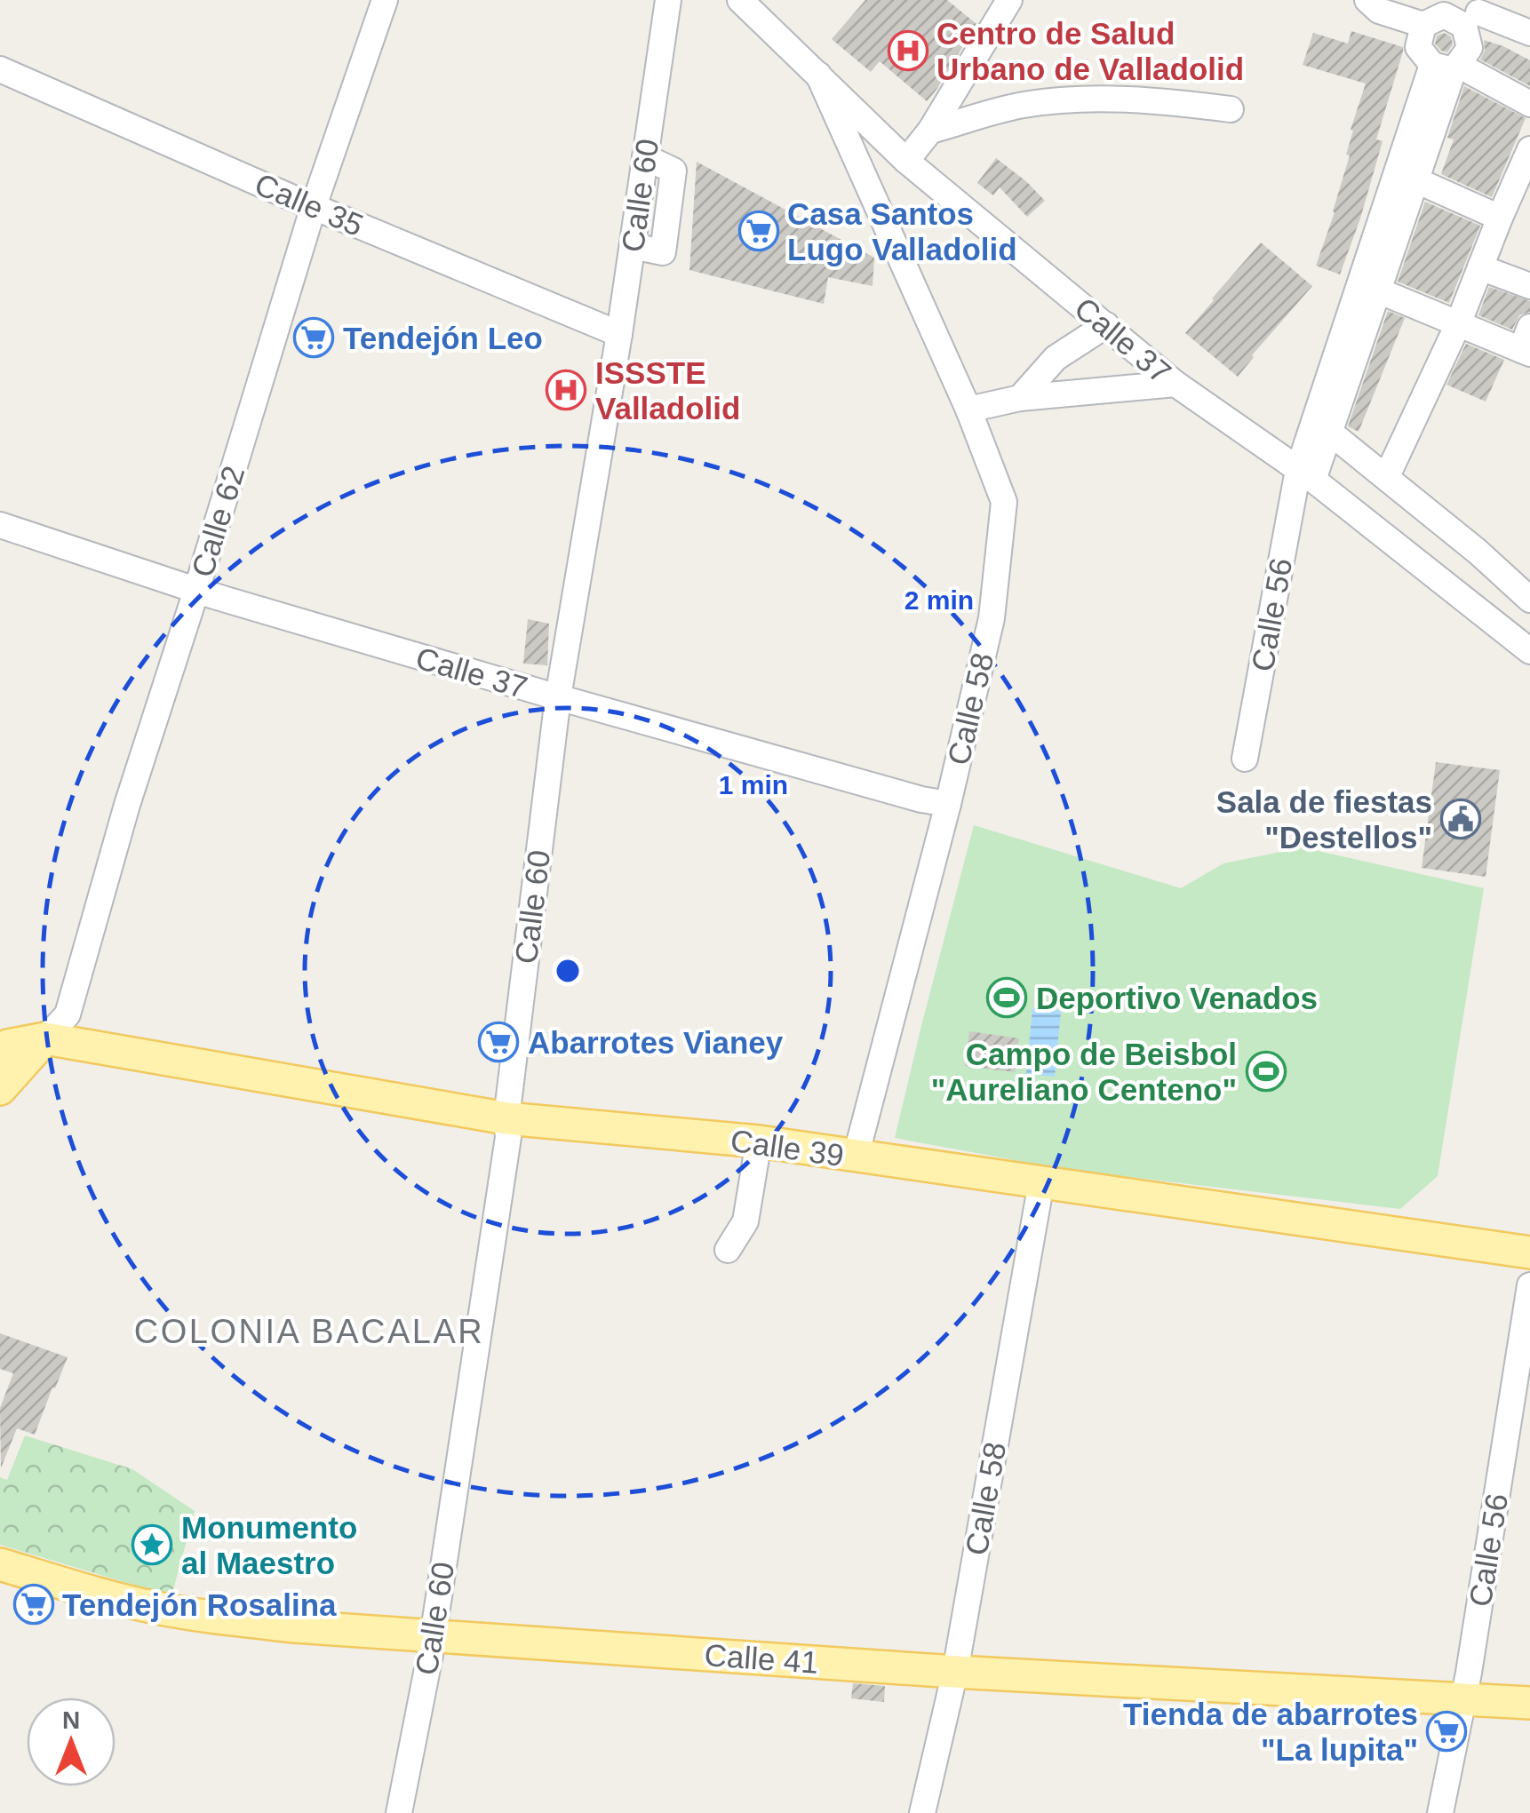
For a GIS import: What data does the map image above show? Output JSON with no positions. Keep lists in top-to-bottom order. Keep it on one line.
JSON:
{"streets":{"main road":["Calle 39","Calle 41"],"street":["Calle 60","Calle 35","Calle 37","Calle 62","Calle 56","Calle 58"]},"crossings":[["Calle 60","Calle 35"],["Calle 60","Calle 37"],["Calle 60","Calle 39"],["Calle 60","Calle 41"],["Calle 35","Calle 62"],["Calle 37","Calle 62"],["Calle 37","Calle 56"],["Calle 37","Calle 58"],["Calle 62","Calle 39"],["Calle 56","Calle 41"],["Calle 58","Calle 39"],["Calle 58","Calle 41"]],"districts":["COLONIA BACALAR"],"places":{"hospital":["Centro de Salud Urbano de Valladolid","ISSSTE Valladolid"],"supermarket":["Casa Santos Lugo Valladolid","Tendejón Leo","Abarrotes Vianey","Tendejón Rosalina","Tienda de abarrotes \"La lupita\""],"public building":["Sala de fiestas \"Destellos\""],"sports":["Deportivo Venados","Campo de Beisbol \"Aureliano Centeno\""],"place":["Monumento al Maestro"]},"north":"top","rings":["2 min","1 min"]}
